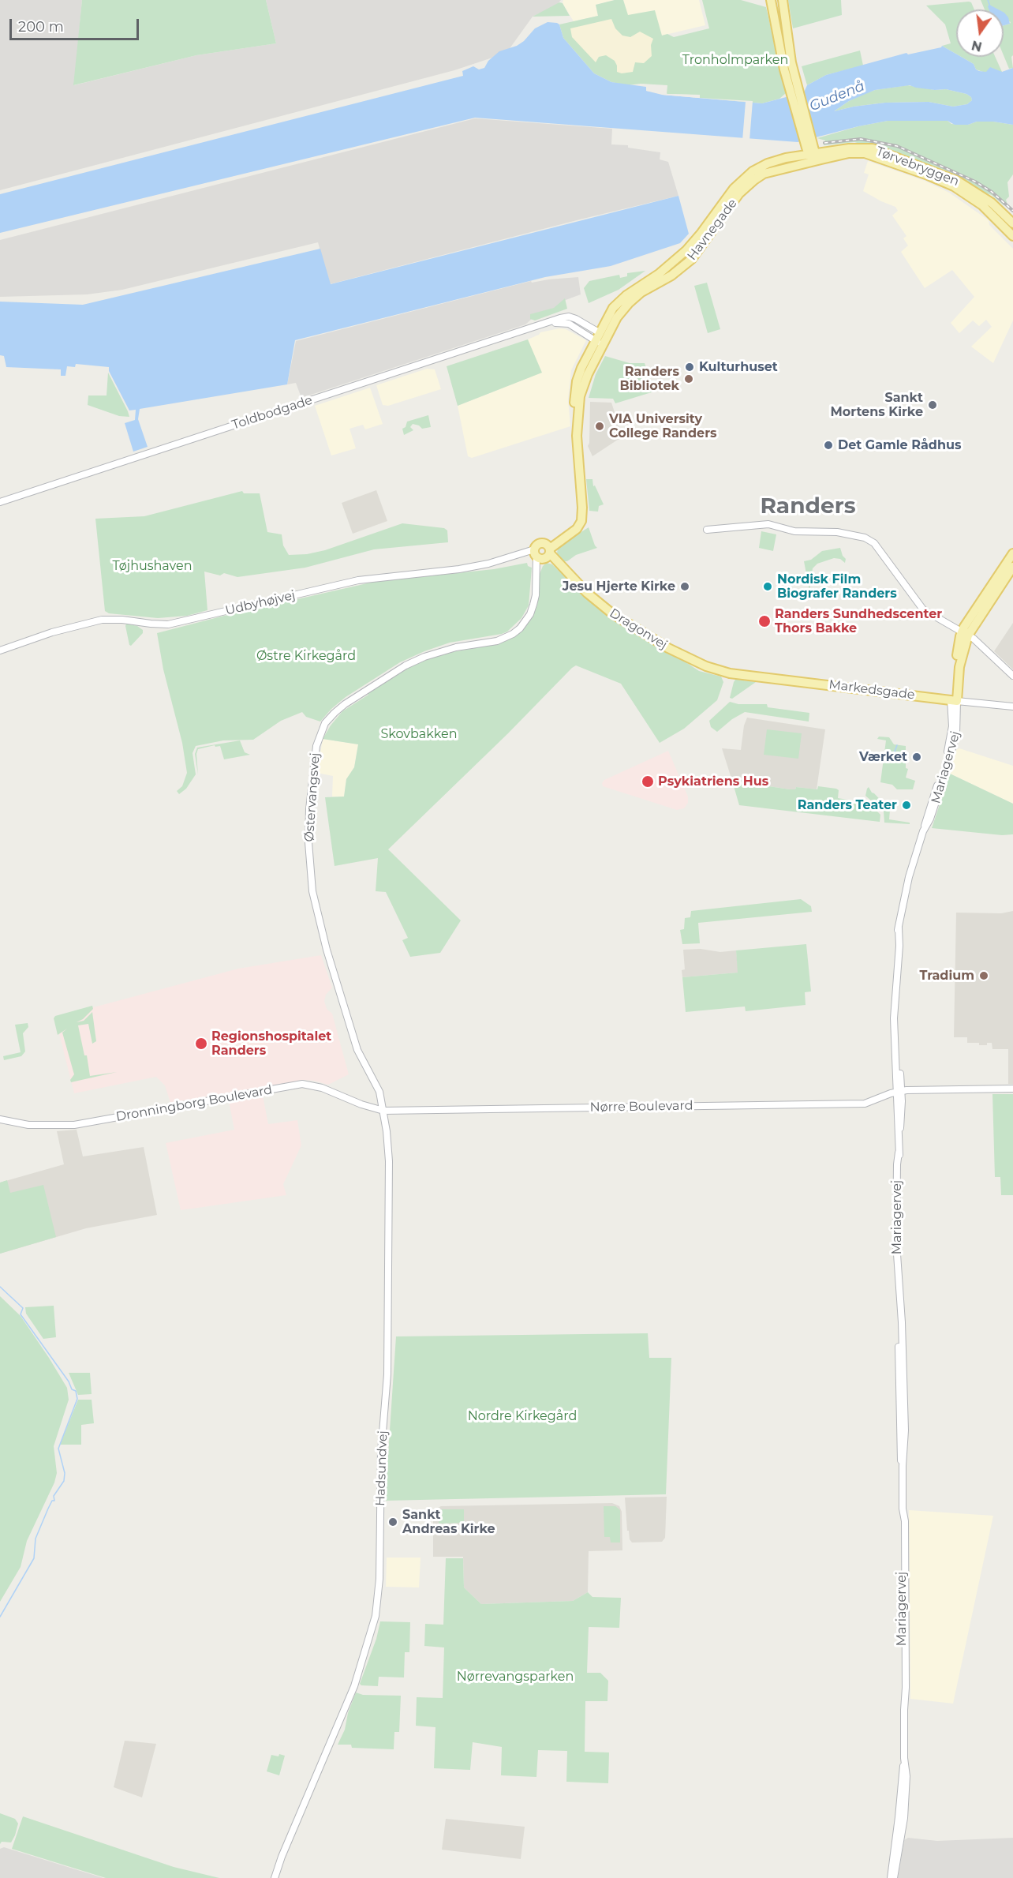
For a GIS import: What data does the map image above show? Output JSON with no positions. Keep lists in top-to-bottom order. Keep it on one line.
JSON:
{"streets":{"main road":["Tørvebryggen","Havnegade","Dragonvej","Markedsgade"],"street":["Toldbodgade","Udbyhøjvej","Mariagervej","Østervangsvej","Dronningborg Boulevard","Nørre Boulevard","Hadsundvej"]},"crossings":[["Tørvebryggen","Havnegade"],["Havnegade","Toldbodgade"],["Udbyhøjvej","Dragonvej"],["Udbyhøjvej","Østervangsvej"],["Dragonvej","Markedsgade"],["Dragonvej","Østervangsvej"],["Markedsgade","Mariagervej"],["Mariagervej","Nørre Boulevard"],["Østervangsvej","Dronningborg Boulevard"],["Østervangsvej","Nørre Boulevard"],["Østervangsvej","Hadsundvej"],["Dronningborg Boulevard","Nørre Boulevard"],["Dronningborg Boulevard","Hadsundvej"],["Nørre Boulevard","Hadsundvej"]],"districts":["Randers"],"water":["Gudenå"],"parks":["Tronholmparken","Tøjhushaven","Østre Kirkegård","Skovbakken","Nordre Kirkegård","Nørrevangsparken"],"places":["Kulturhuset","Randers Bibliotek","Sankt Mortens Kirke","VIA University College Randers","Det Gamle Rådhus","Jesu Hjerte Kirke","Nordisk Film Biografer Randers","Randers Sundhedscenter Thors Bakke","Værket","Psykiatriens Hus","Randers Teater","Tradium","Regionshospitalet Randers","Sankt Andreas Kirke"],"scale_bar":"200 m","north":"bottom"}
